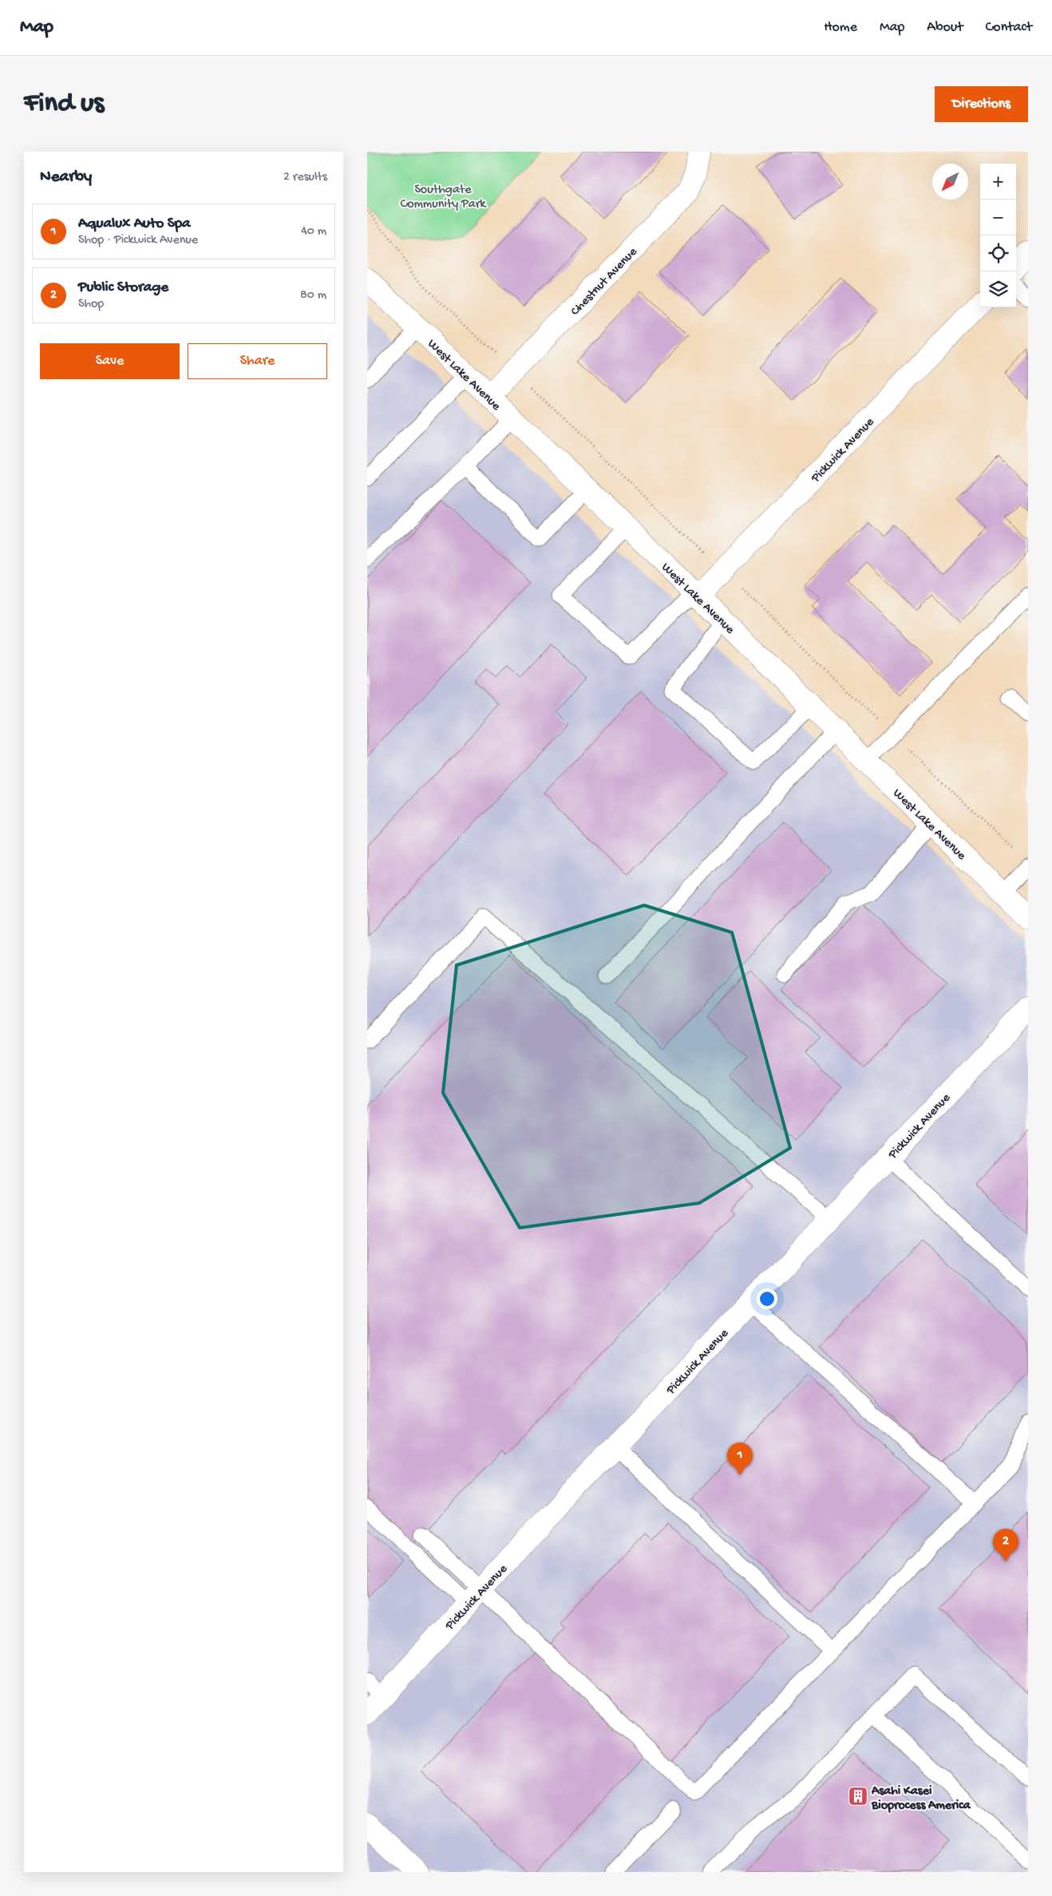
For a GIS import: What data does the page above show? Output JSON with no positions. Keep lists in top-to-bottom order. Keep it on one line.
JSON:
{"streets":{"street":["Chestnut Avenue","West Lake Avenue","Pickwick Avenue"]},"crossings":[["Chestnut Avenue","West Lake Avenue"],["West Lake Avenue","Pickwick Avenue"]],"parks":["Southgate Community Park"],"places":{"building":["Asahi Kasei Bioprocess America"]},"north":"bottom left","page":{"header":"Map","nav":["Home","Map","About","Contact"],"buttons":["Directions",["Save","Share"]],"title":"Find us","heading":["Nearby","2 results"],"map_buttons":["+","−"],"list":[{"mark":"1","name":"Aqualux Auto Spa","note":"Shop · Pickwick Avenue","value":"40 m"},{"mark":"2","name":"Public Storage","note":"Shop","value":"80 m"}],"pins":["1","2"]}}
